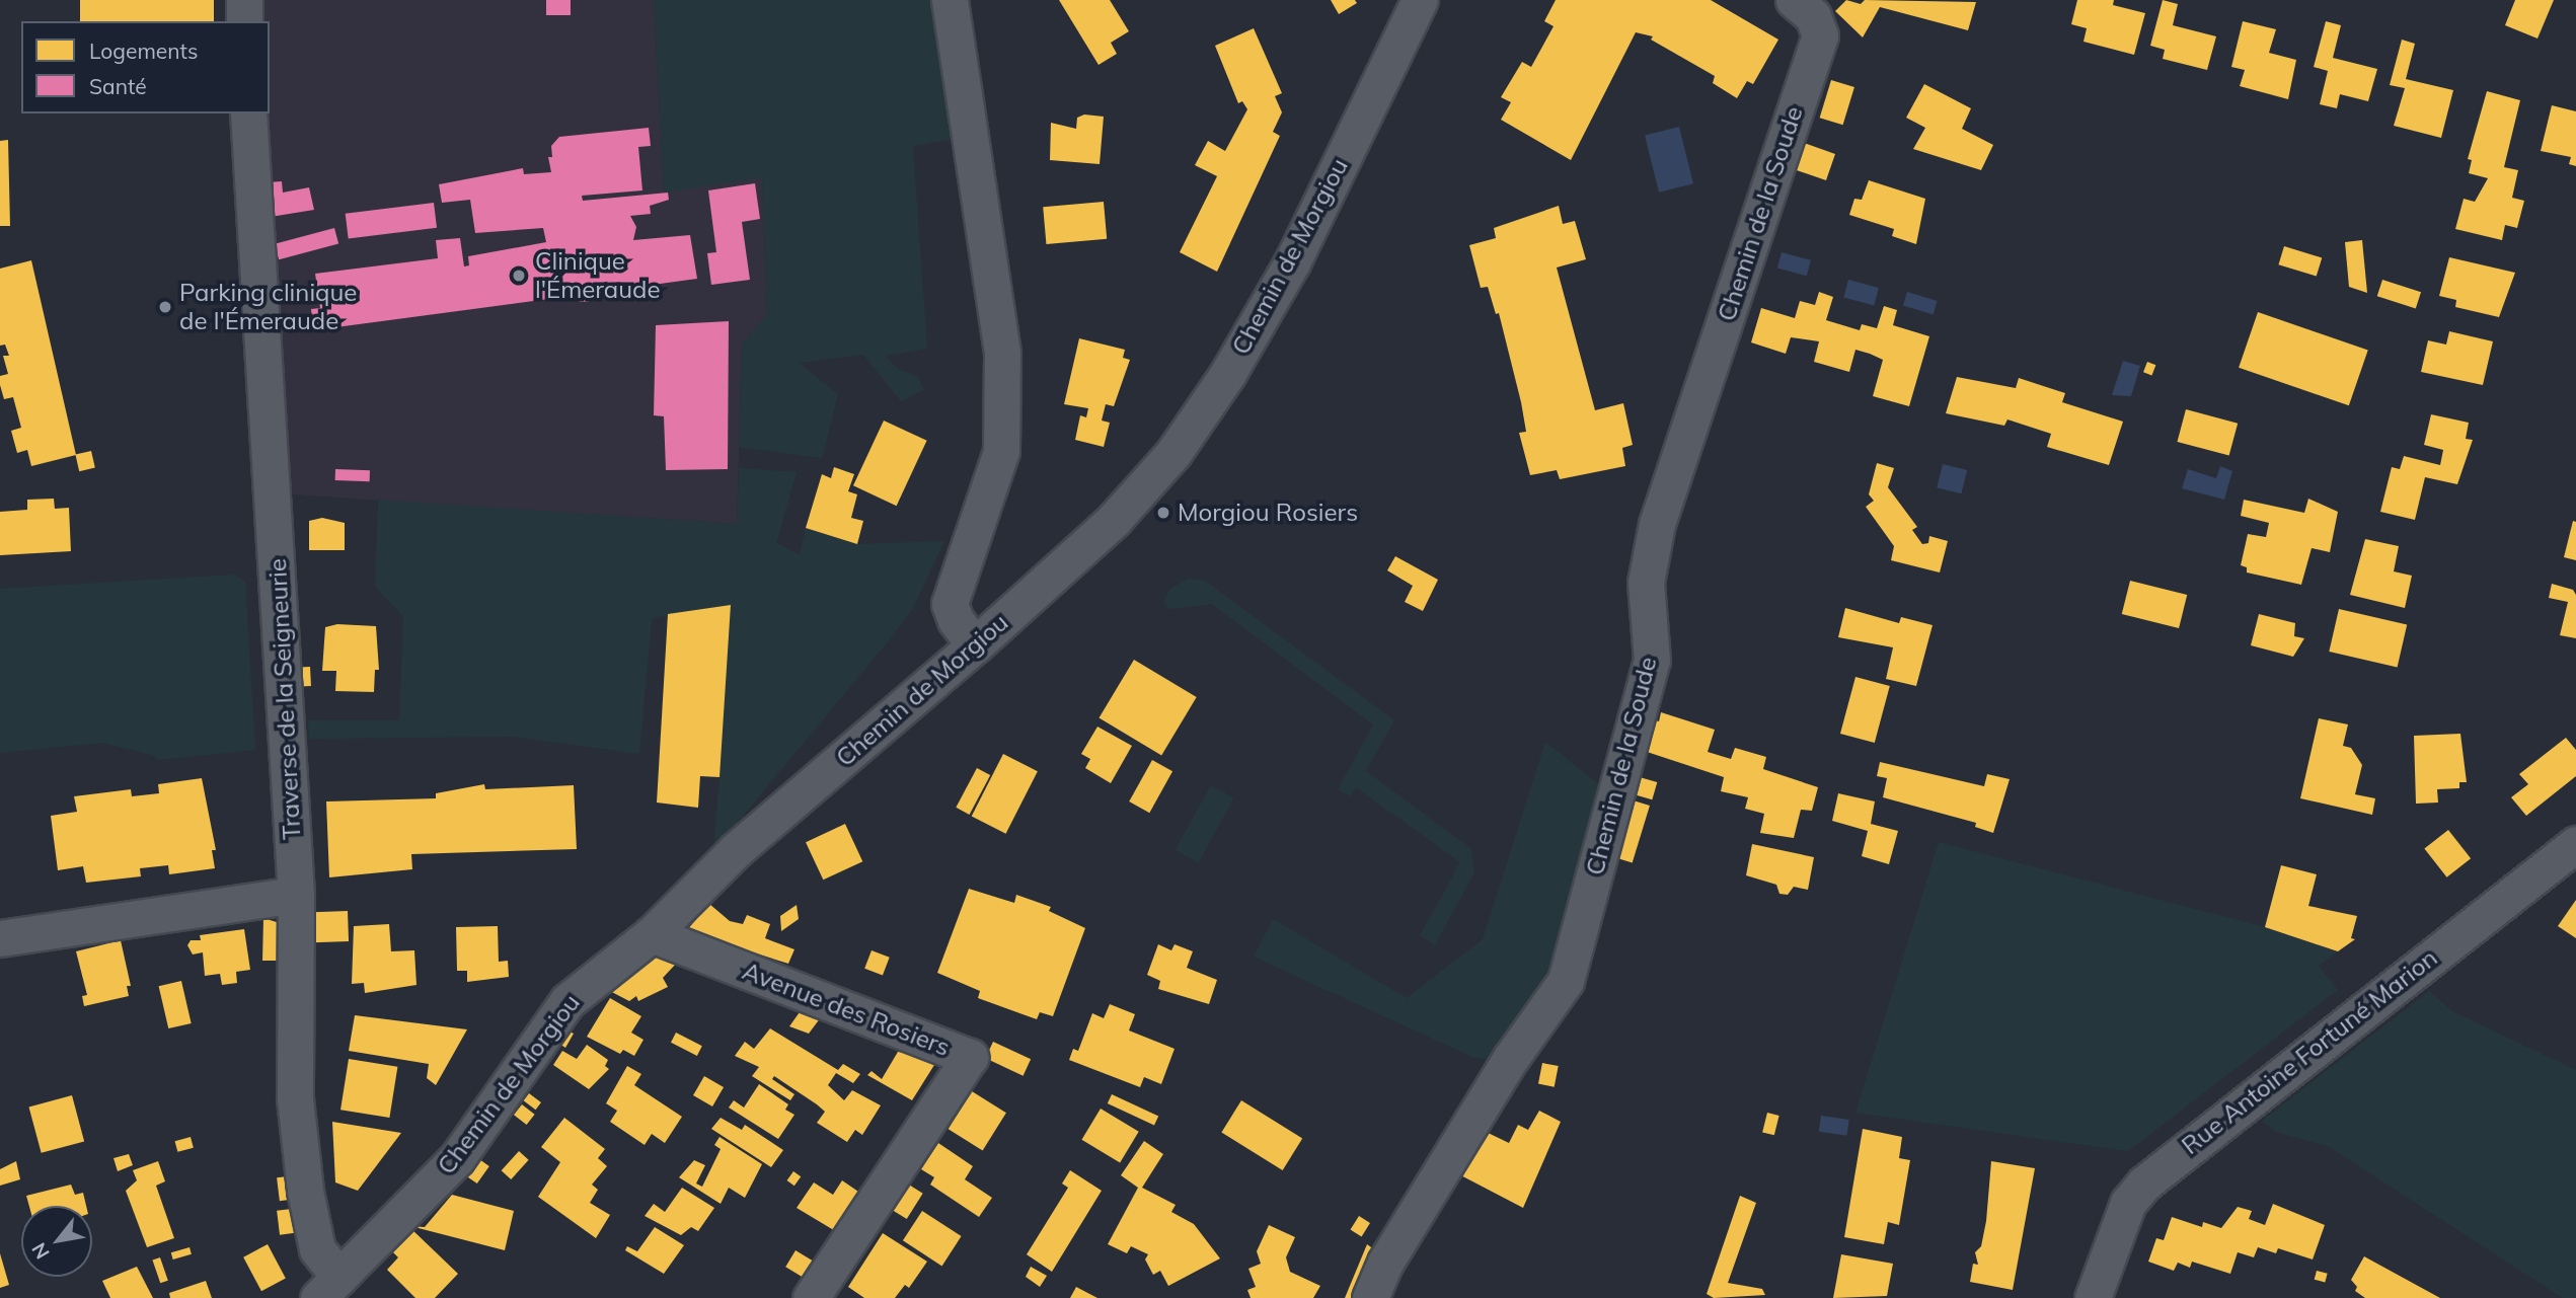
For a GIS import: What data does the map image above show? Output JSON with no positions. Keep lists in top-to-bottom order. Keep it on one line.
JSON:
{"streets":{"street":["Chemin de la Soude","Chemin de Morgiou","Traverse de la Seigneurie","Avenue des Rosiers","Rue Antoine Fortuné Marion"]},"crossings":[["Chemin de Morgiou","Traverse de la Seigneurie"],["Chemin de Morgiou","Avenue des Rosiers"]],"places":["Clinique l'Émeraude","Parking clinique de l'Émeraude","Morgiou Rosiers"],"legend":["Logements","Santé"],"north":"bottom left"}
